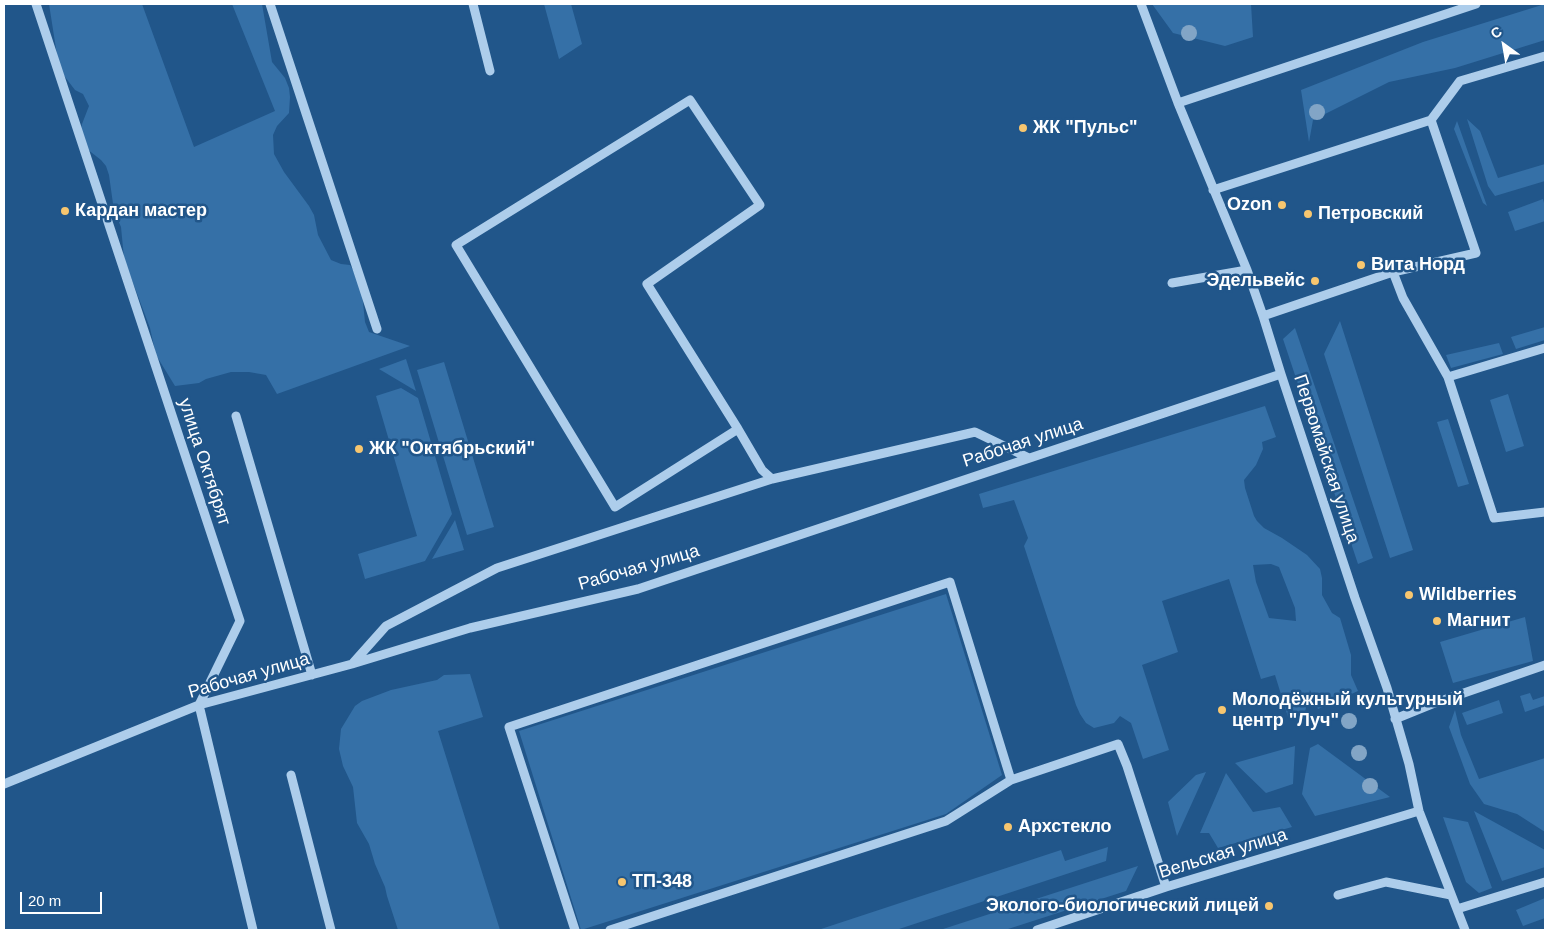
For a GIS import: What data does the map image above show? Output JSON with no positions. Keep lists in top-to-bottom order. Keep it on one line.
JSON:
{"streets":{"street":["Рабочая улица","Первомайская улица","улица Октябрят","Вельская улица"]},"crossings":[["Рабочая улица","Первомайская улица"],["Рабочая улица","улица Октябрят"],["Первомайская улица","Вельская улица"]],"places":["ЖК \"Пульс\"","Ozon","Кардан мастер","Петровский","Вита Норд","Эдельвейс","ЖК \"Октябрьский\"","Wildberries","Магнит","Молодёжный культурный центр \"Луч\"","Архстекло","ТП-348","Эколого-биологический лицей"],"scale_bar":"20 m","north":"top left"}
